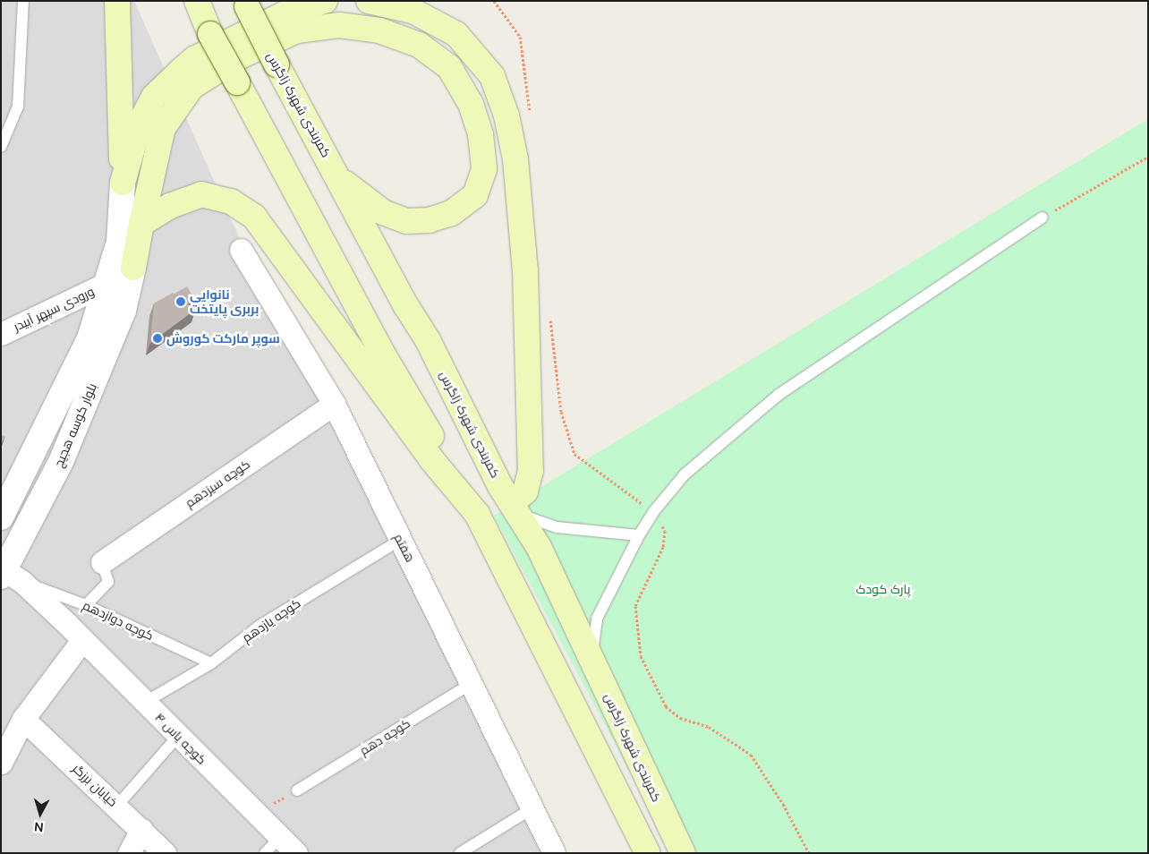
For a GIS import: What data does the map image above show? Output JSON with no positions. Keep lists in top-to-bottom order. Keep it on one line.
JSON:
{"streets":{"main road":["کمربندی شهرک زاگرس"],"street":["ورودی سپهر آبیدر","بلوار کوسه هجیج","کوچه سیزدهم","هفتم","کوچه یاس ۴","خیابان برزگر"],"lane":["کوچه دوازدهم","کوچه یازدهم","کوچه دهم"]},"crossings":[["ورودی سپهر آبیدر","بلوار کوسه هجیج"],["بلوار کوسه هجیج","کوچه دوازدهم"],["بلوار کوسه هجیج","کوچه یاس ۴"],["کوچه سیزدهم","هفتم"],["هفتم","کوچه یازدهم"],["هفتم","کوچه دهم"],["کوچه دوازدهم","کوچه یازدهم"],["کوچه دوازدهم","کوچه یاس ۴"],["کوچه یازدهم","کوچه یاس ۴"]],"parks":["پارک کودک"],"places":["نانوایی بربری پایتخت","سوپر مارکت کوروش"],"north":"bottom"}
